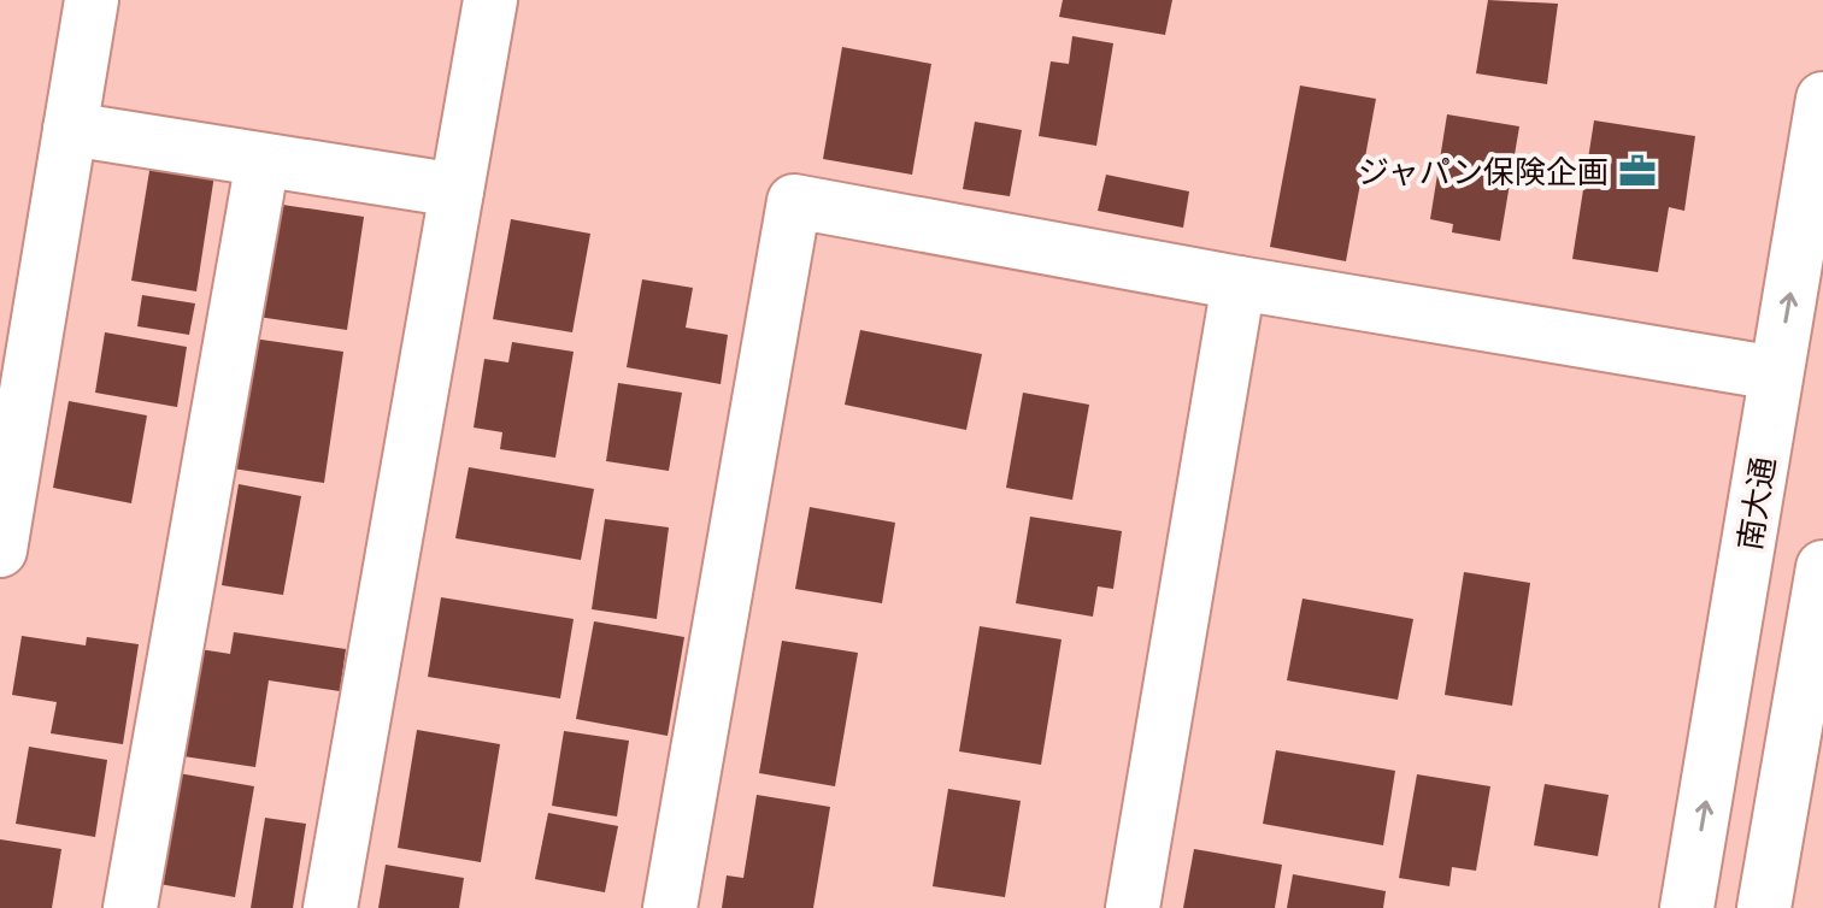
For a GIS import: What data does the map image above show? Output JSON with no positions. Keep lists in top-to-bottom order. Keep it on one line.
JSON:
{"streets":{"street":["南大通"]},"places":{"office":["ジャパン保険企画"]}}
